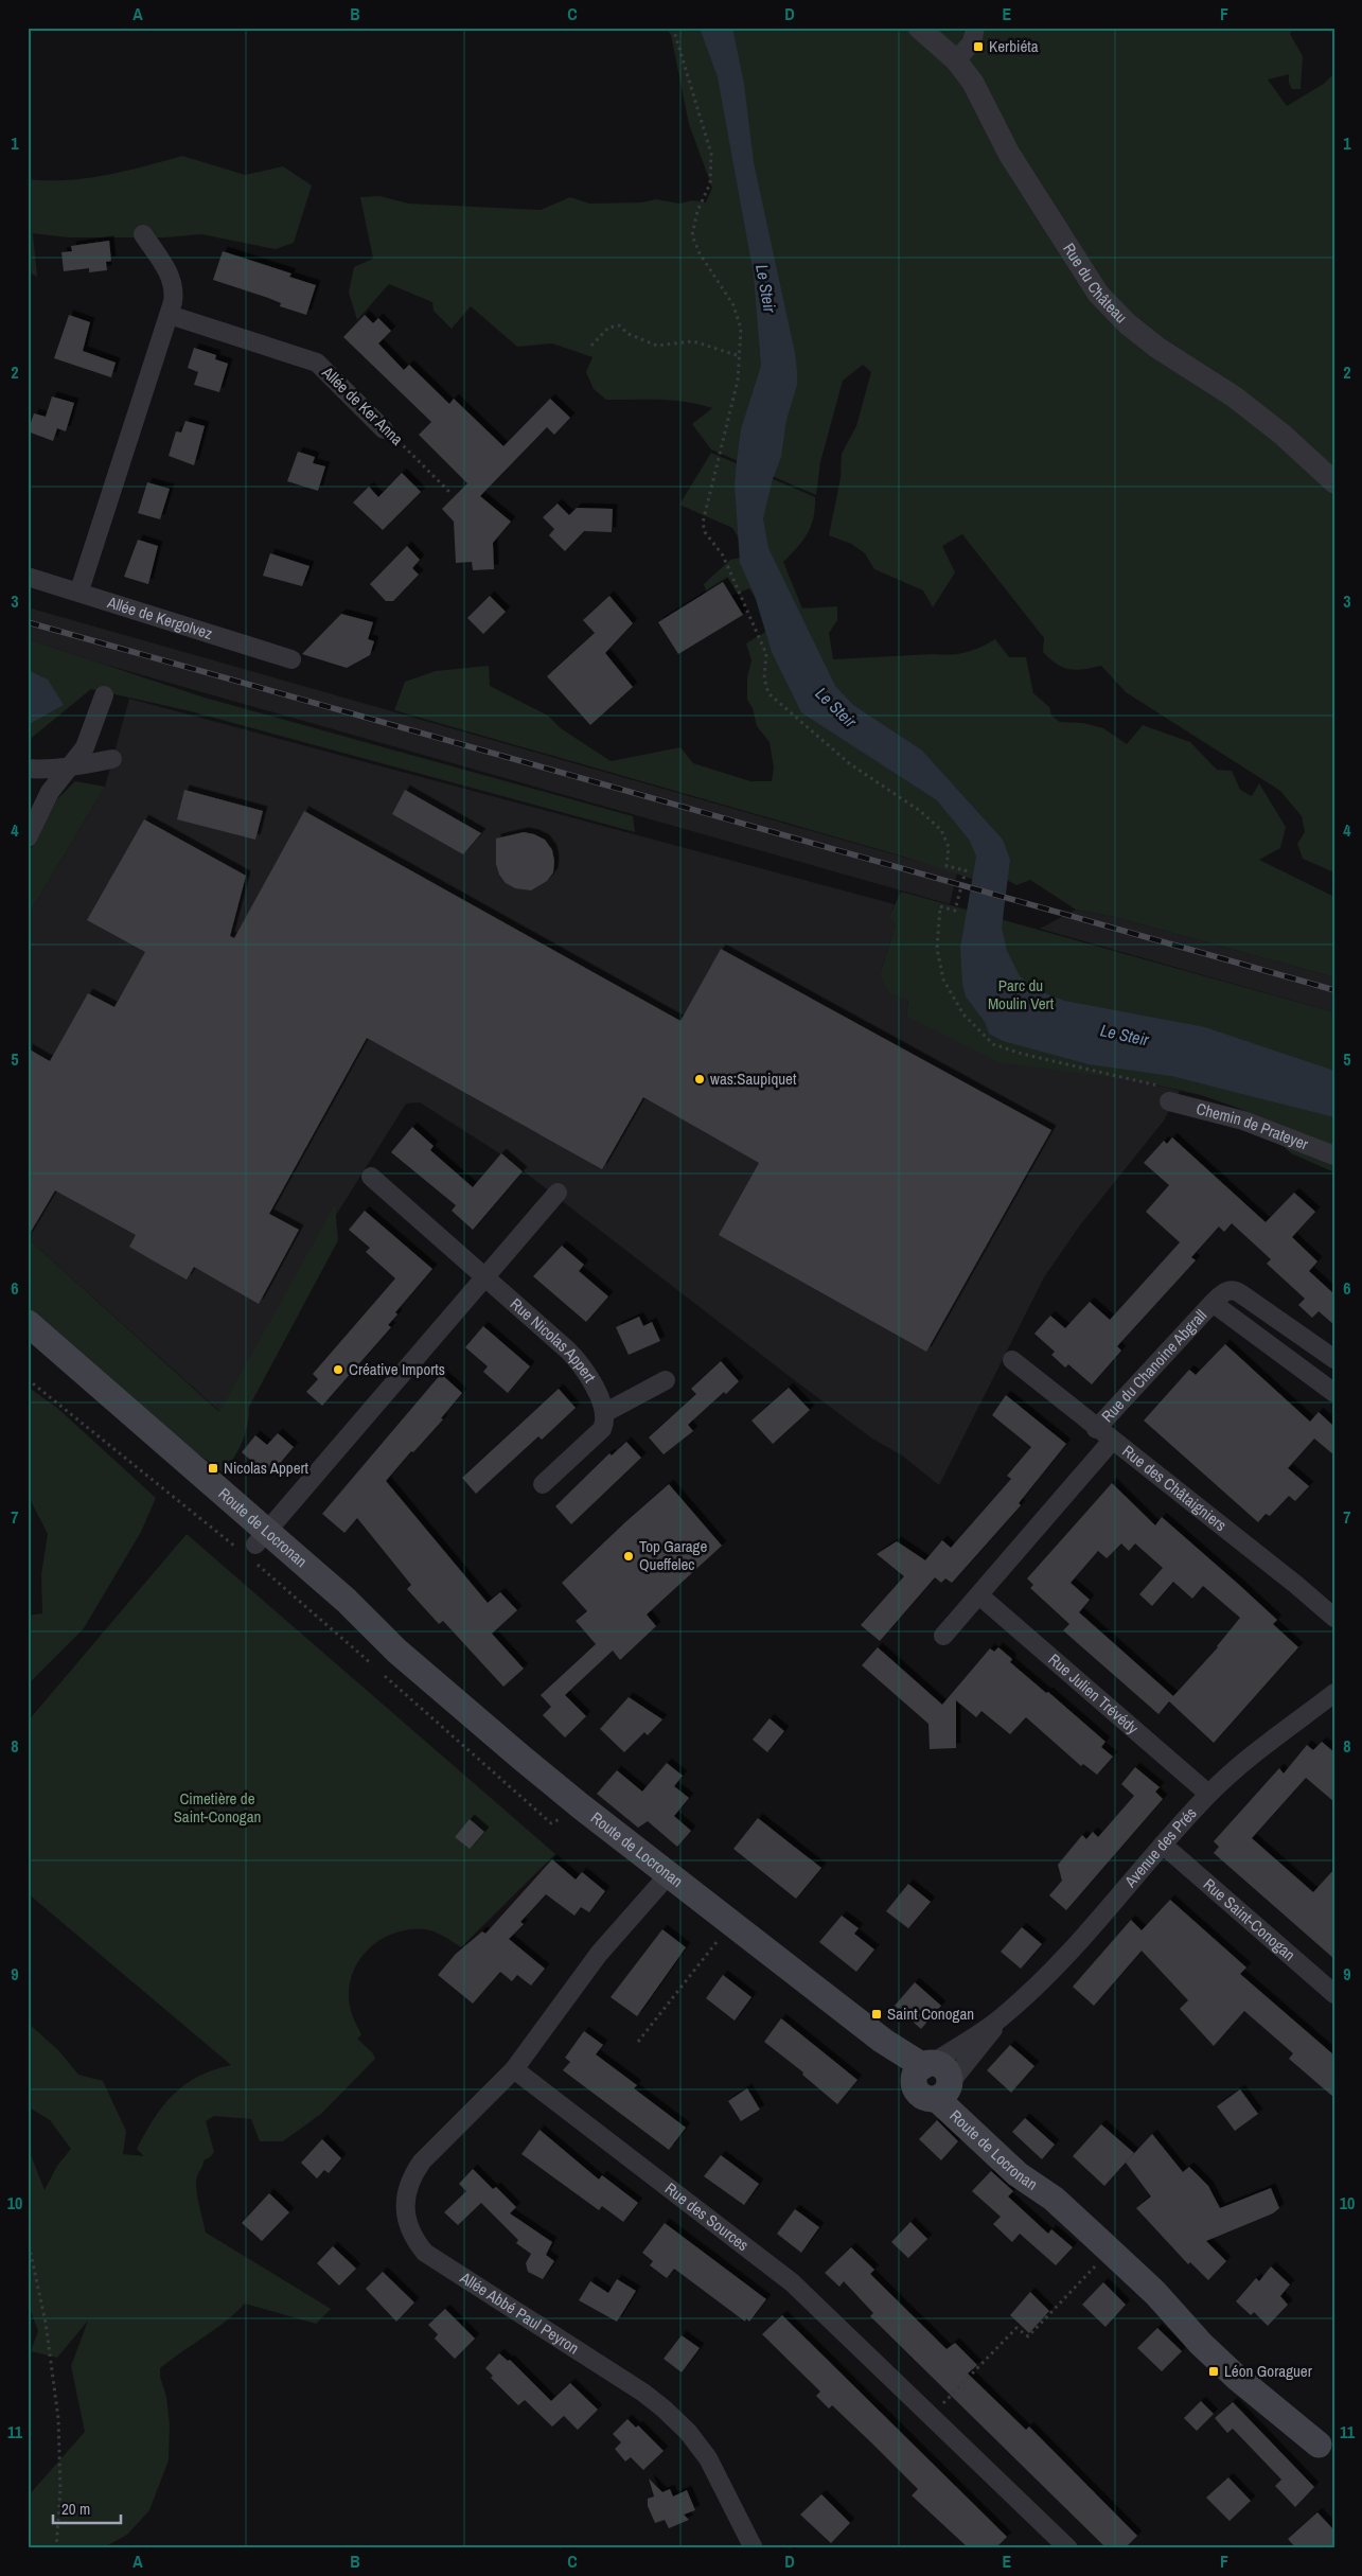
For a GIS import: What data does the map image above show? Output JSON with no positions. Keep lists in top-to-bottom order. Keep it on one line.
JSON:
{"streets":{"main road":["Route de Locronan"],"street":["Rue du Château","Allée de Ker Anna","Allée de Kergolvez","Chemin de Prateyer","Rue Nicolas Appert","Rue du Chanoine Abgrall","Rue des Châtaigniers","Rue Julien Trévédy","Avenue des Prés","Rue Saint-Conogan","Rue des Sources","Allée Abbé Paul Peyron"]},"crossings":[["Rue du Chanoine Abgrall","Rue des Châtaigniers"],["Route de Locronan","Avenue des Prés"],["Rue Julien Trévédy","Avenue des Prés"],["Avenue des Prés","Rue Saint-Conogan"],["Rue des Sources","Allée Abbé Paul Peyron"]],"water":["Le Steir"],"parks":["Parc du Moulin Vert","Cimetière de Saint-Conogan"],"places":{"transit":["Kerbiéta","Nicolas Appert","Saint Conogan","Léon Goraguer"],"other":["was:Saupiquet","Créative Imports","Top Garage Queffelec"]},"scale_bar":"20 m","grid":{"columns":["A","B","C","D","E","F"],"rows":["1","2","3","4","5","6","7","8","9","10","11"]}}
